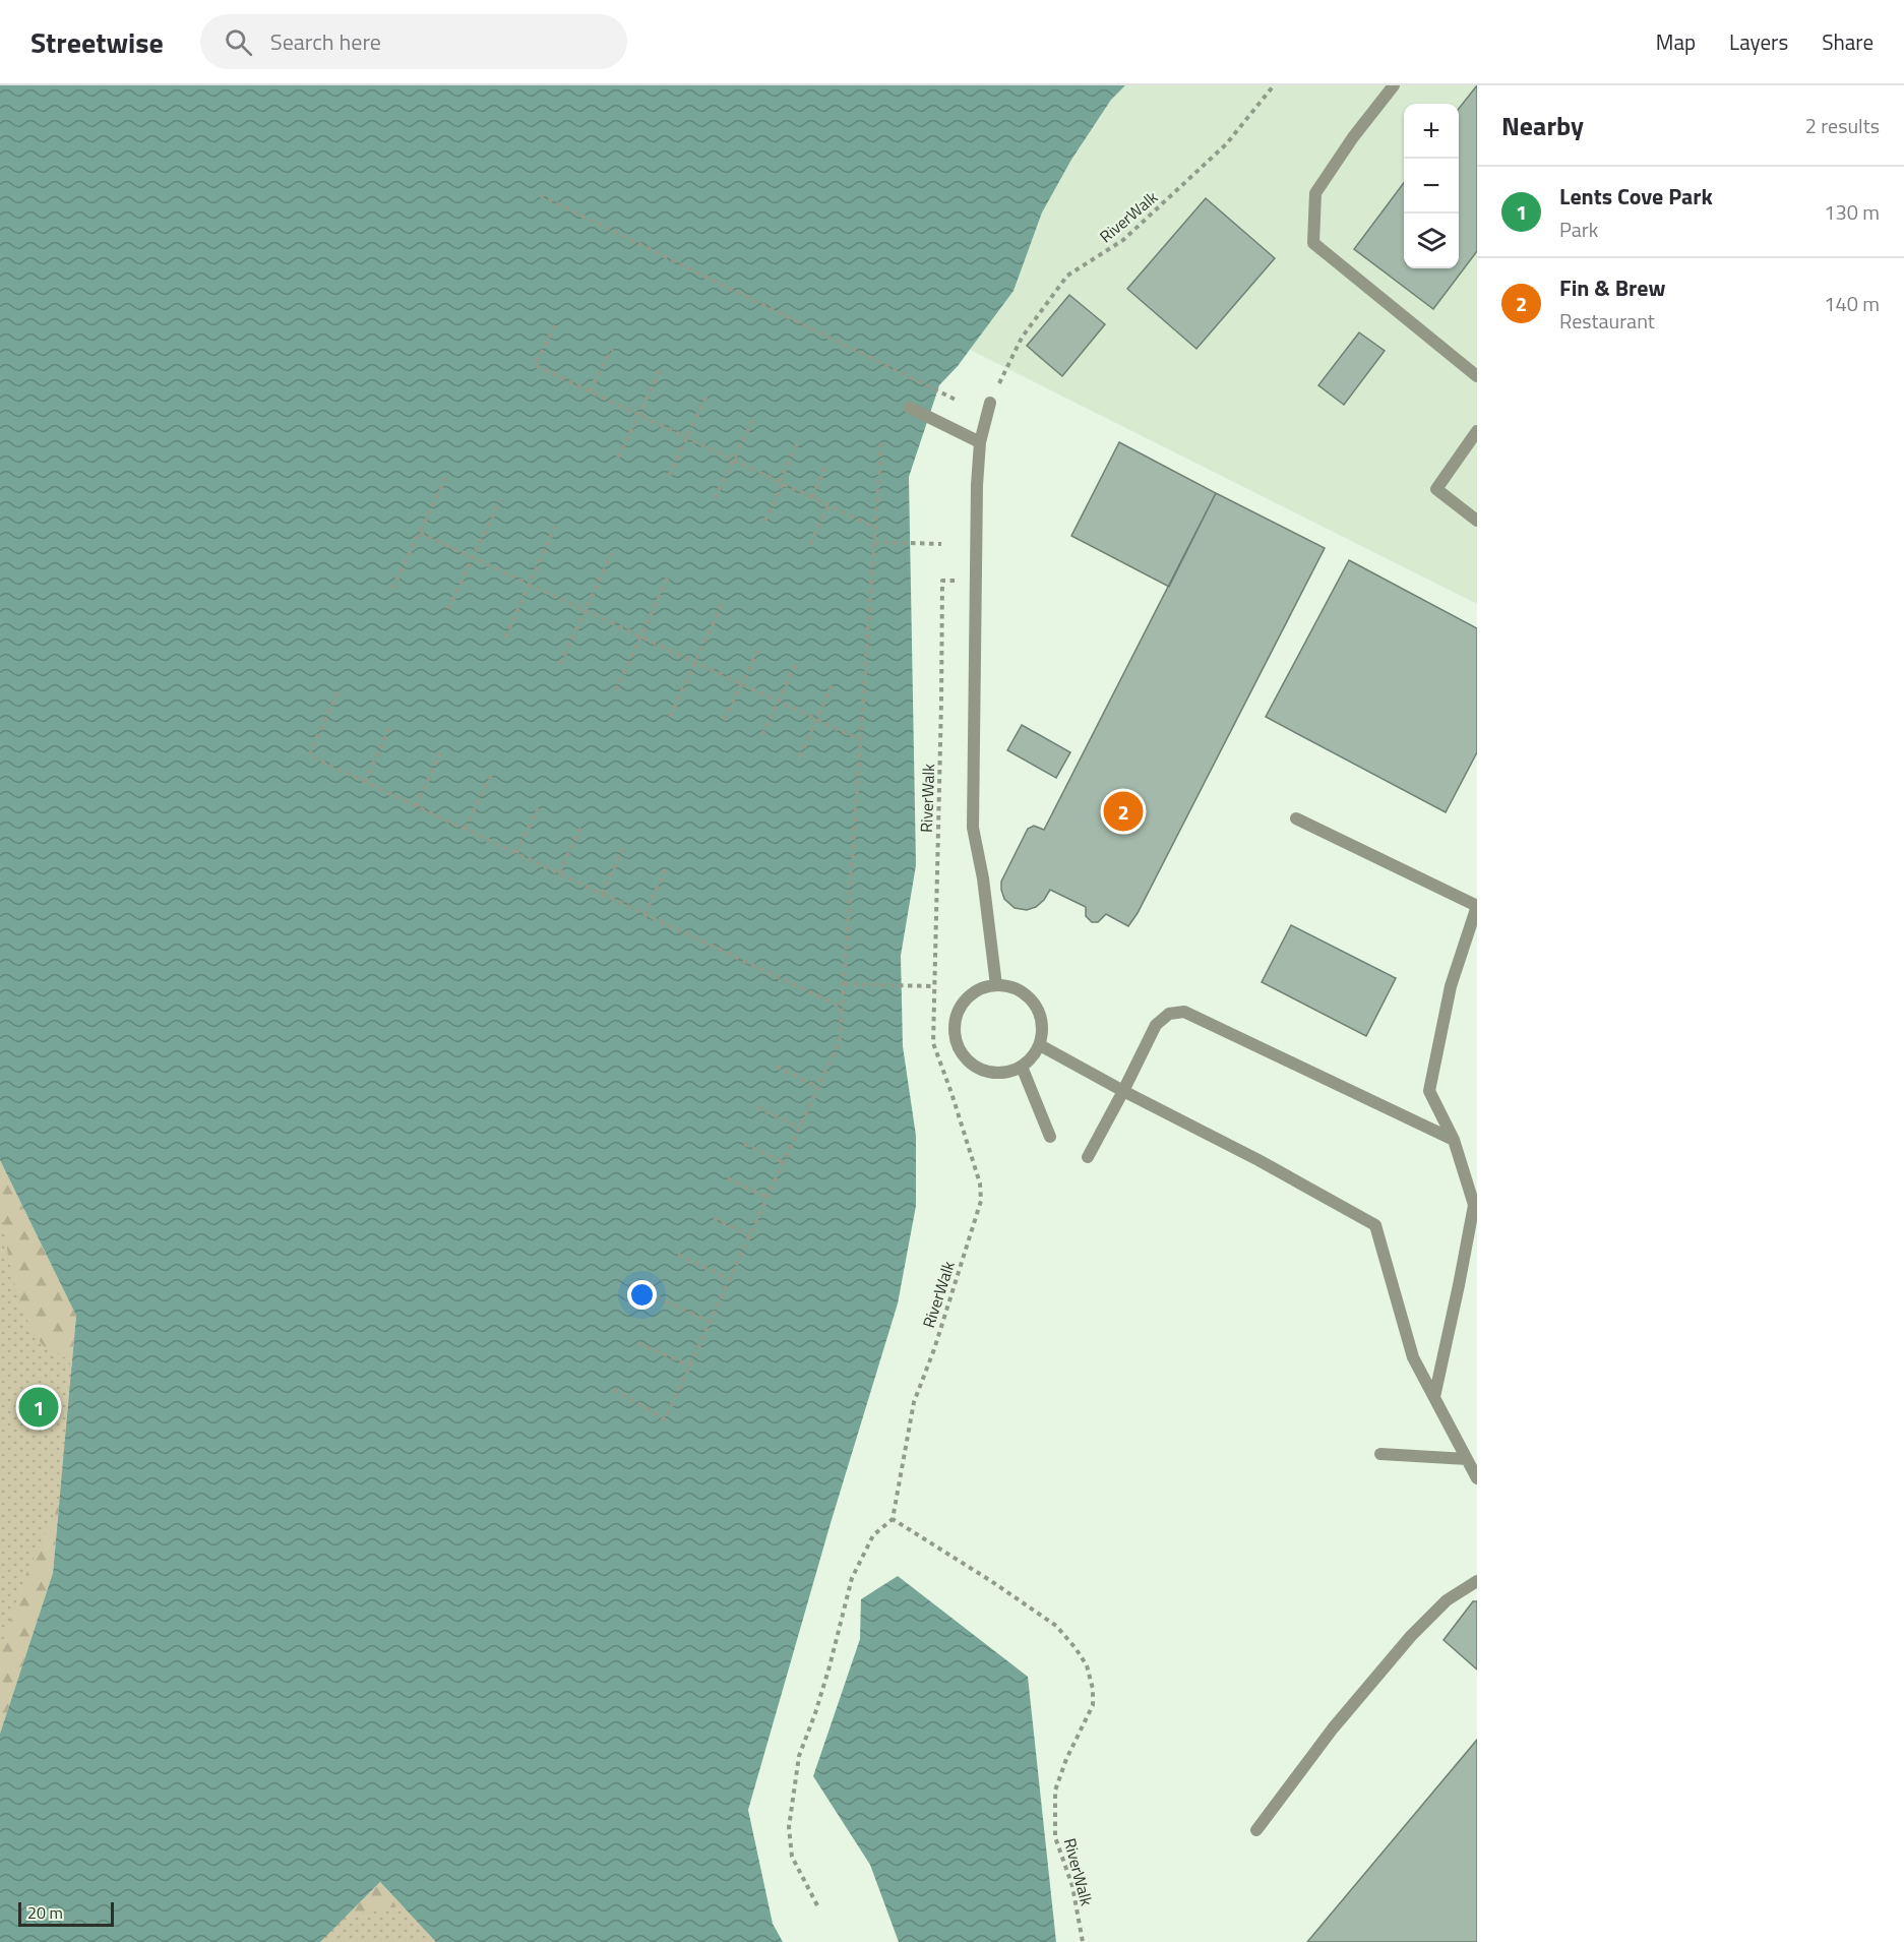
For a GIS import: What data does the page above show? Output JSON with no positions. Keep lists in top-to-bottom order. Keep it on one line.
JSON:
{"streets":{"path":["RiverWalk"]},"scale_bar":"20 m","page":{"header":"Streetwise","search":"Search here","nav":["Map","Layers","Share"],"heading":["Nearby","2 results"],"map_buttons":["+","−"],"list":[{"mark":"1","name":"Lents Cove Park","note":"Park","value":"130 m"},{"mark":"2","name":"Fin & Brew","note":"Restaurant","value":"140 m"}],"pins":["2","1"],"scale":"20 m"}}
